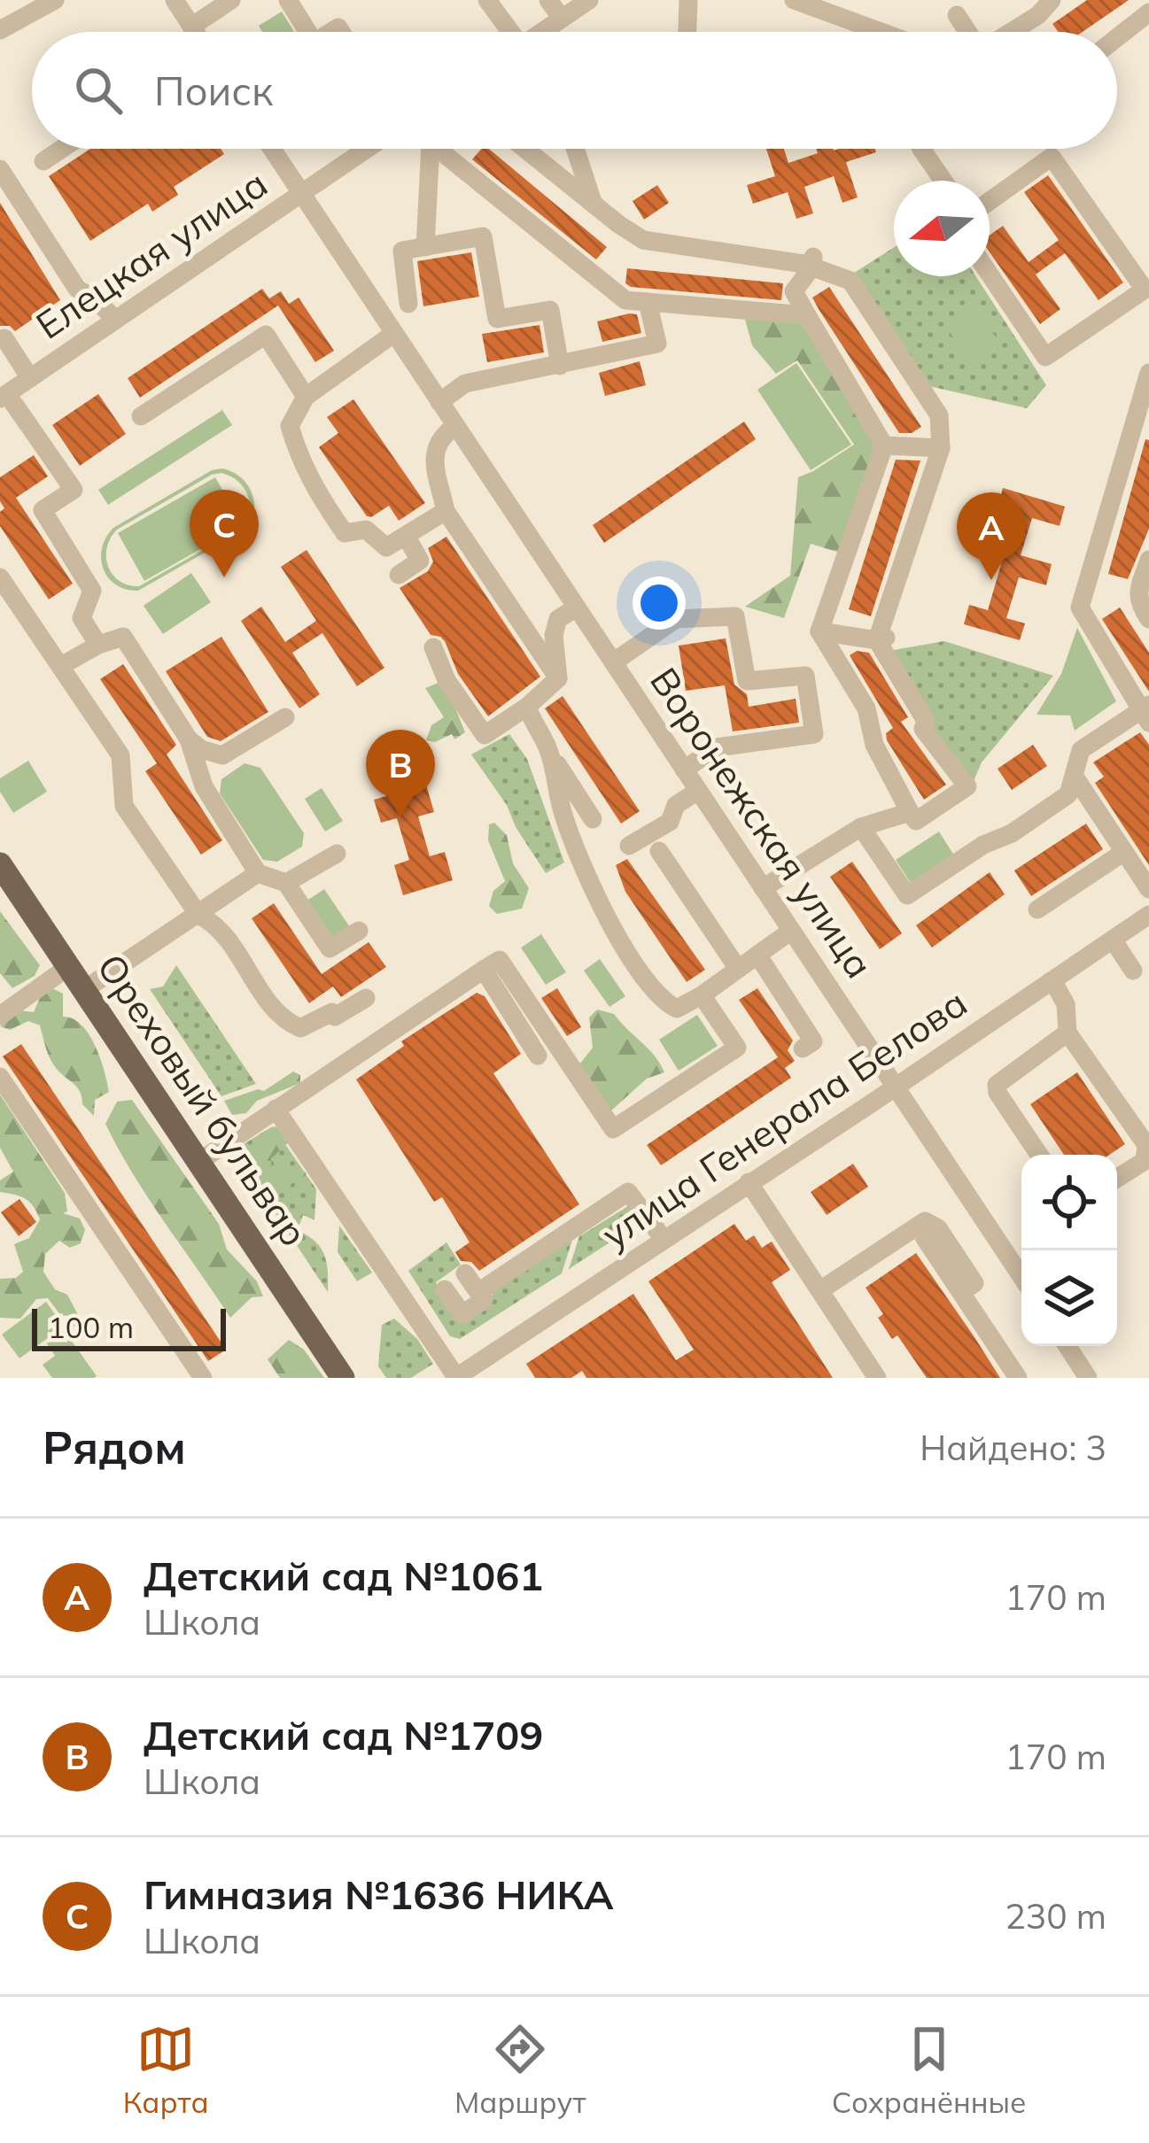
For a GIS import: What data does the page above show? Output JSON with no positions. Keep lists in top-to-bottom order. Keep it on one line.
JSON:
{"streets":{"main road":["Ореховый бульвар"],"street":["Елецкая улица","Воронежская улица","улица Генерала Белова"]},"crossings":[["Елецкая улица","Воронежская улица"],["Воронежская улица","улица Генерала Белова"]],"scale_bar":"100 m","north":"left","page":{"search":"Поиск","pins":["C","A","B"],"scale":"100 m","heading":["Рядом","Найдено: 3"],"list":[{"mark":"A","name":"Детский сад №1061","note":"Школа","value":"170 m"},{"mark":"B","name":"Детский сад №1709","note":"Школа","value":"170 m"},{"mark":"C","name":"Гимназия №1636 НИКА","note":"Школа","value":"230 m"}],"nav":["Карта","Маршрут","Сохранённые"]}}
